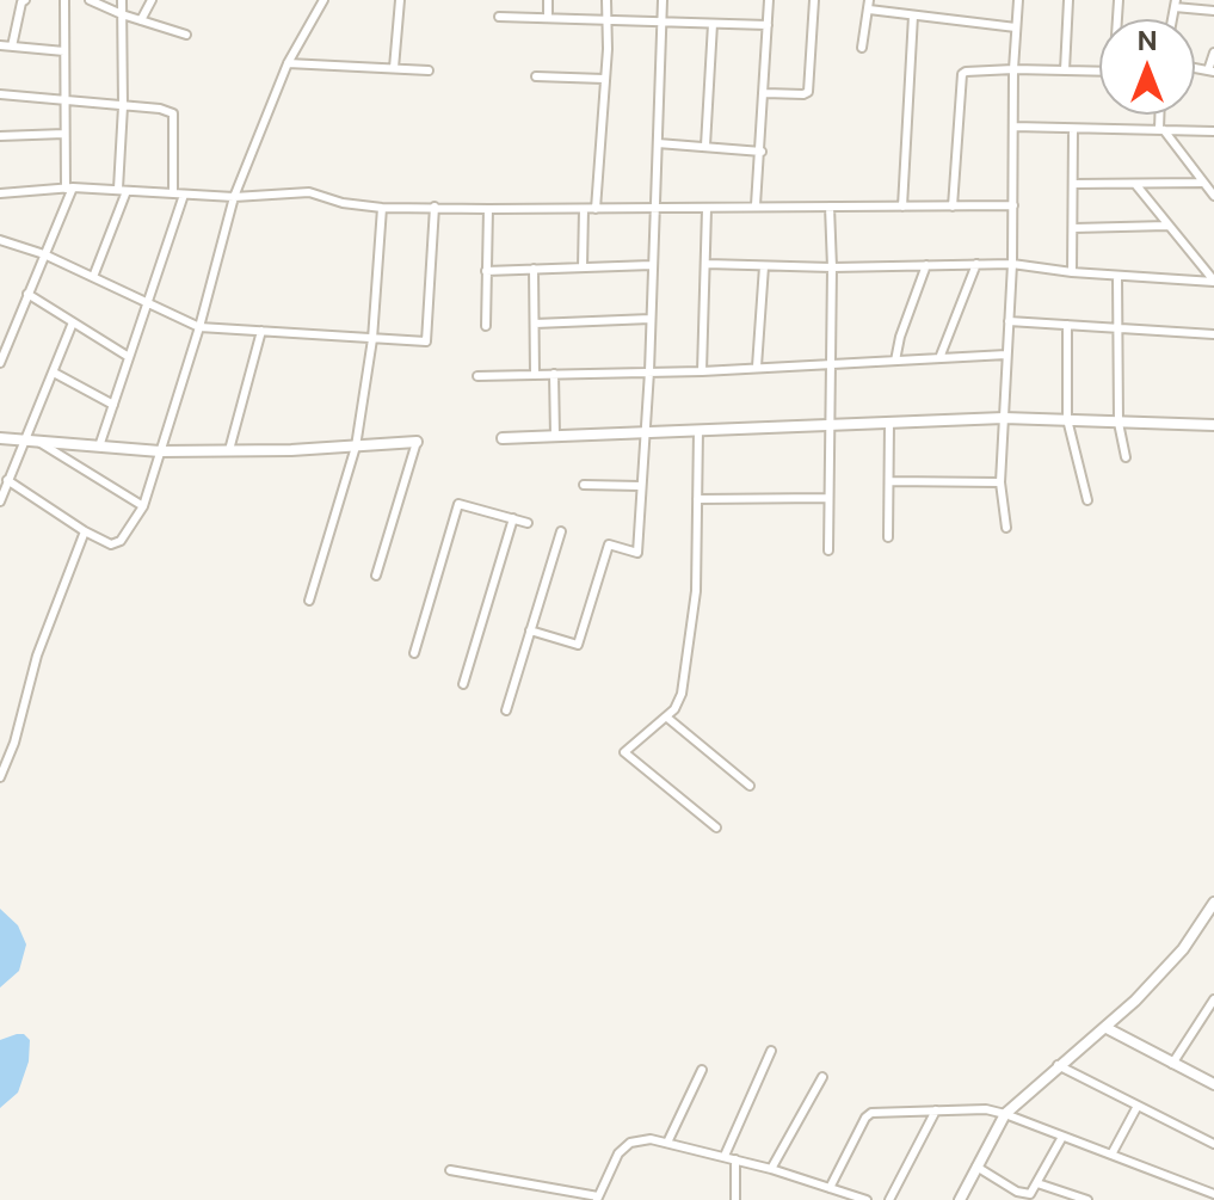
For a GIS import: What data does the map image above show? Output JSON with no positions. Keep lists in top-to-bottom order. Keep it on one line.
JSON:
{"north":"top"}
